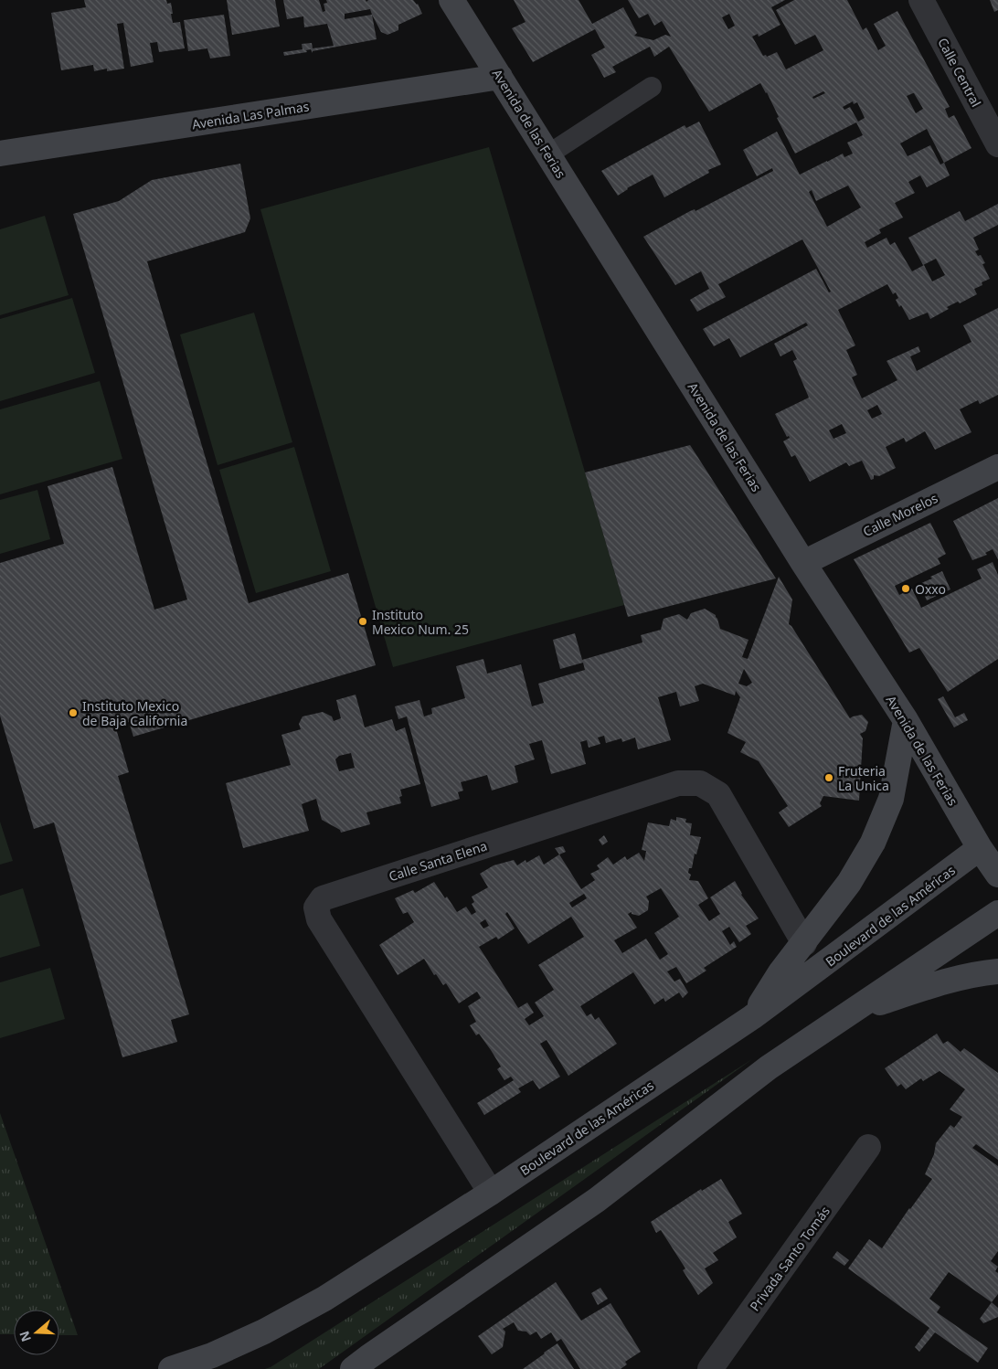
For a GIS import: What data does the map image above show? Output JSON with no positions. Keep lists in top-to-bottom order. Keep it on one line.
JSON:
{"streets":{"main road":["Avenida Las Palmas","Avenida de las Ferias","Calle Morelos","Boulevard de las Américas"],"street":["Calle Central","Calle Santa Elena","Privada Santo Tomás"]},"crossings":[["Avenida Las Palmas","Avenida de las Ferias"],["Avenida de las Ferias","Calle Morelos"],["Avenida de las Ferias","Boulevard de las Américas"],["Calle Santa Elena","Boulevard de las Américas"]],"places":["Oxxo","Instituto Mexico Num. 25","Instituto Mexico de Baja California","Fruteria La Unica"],"north":"left"}
